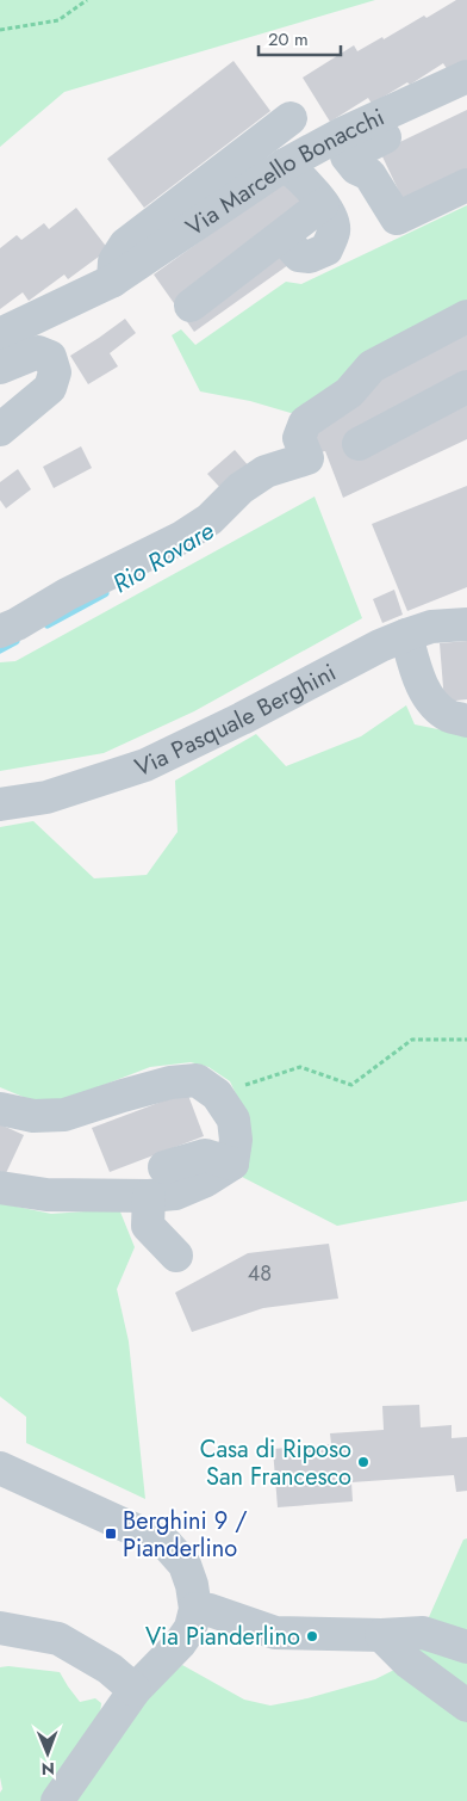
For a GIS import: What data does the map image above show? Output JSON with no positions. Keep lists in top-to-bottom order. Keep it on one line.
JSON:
{"streets":{"street":["Via Marcello Bonacchi","Via Pasquale Berghini"]},"water":["Rio Rovare"],"places":{"other":["Casa di Riposo San Francesco","Via Pianderlino"],"transit":["Berghini 9 / Pianderlino"]},"house_numbers":["48"],"scale_bar":"20 m","north":"bottom"}
